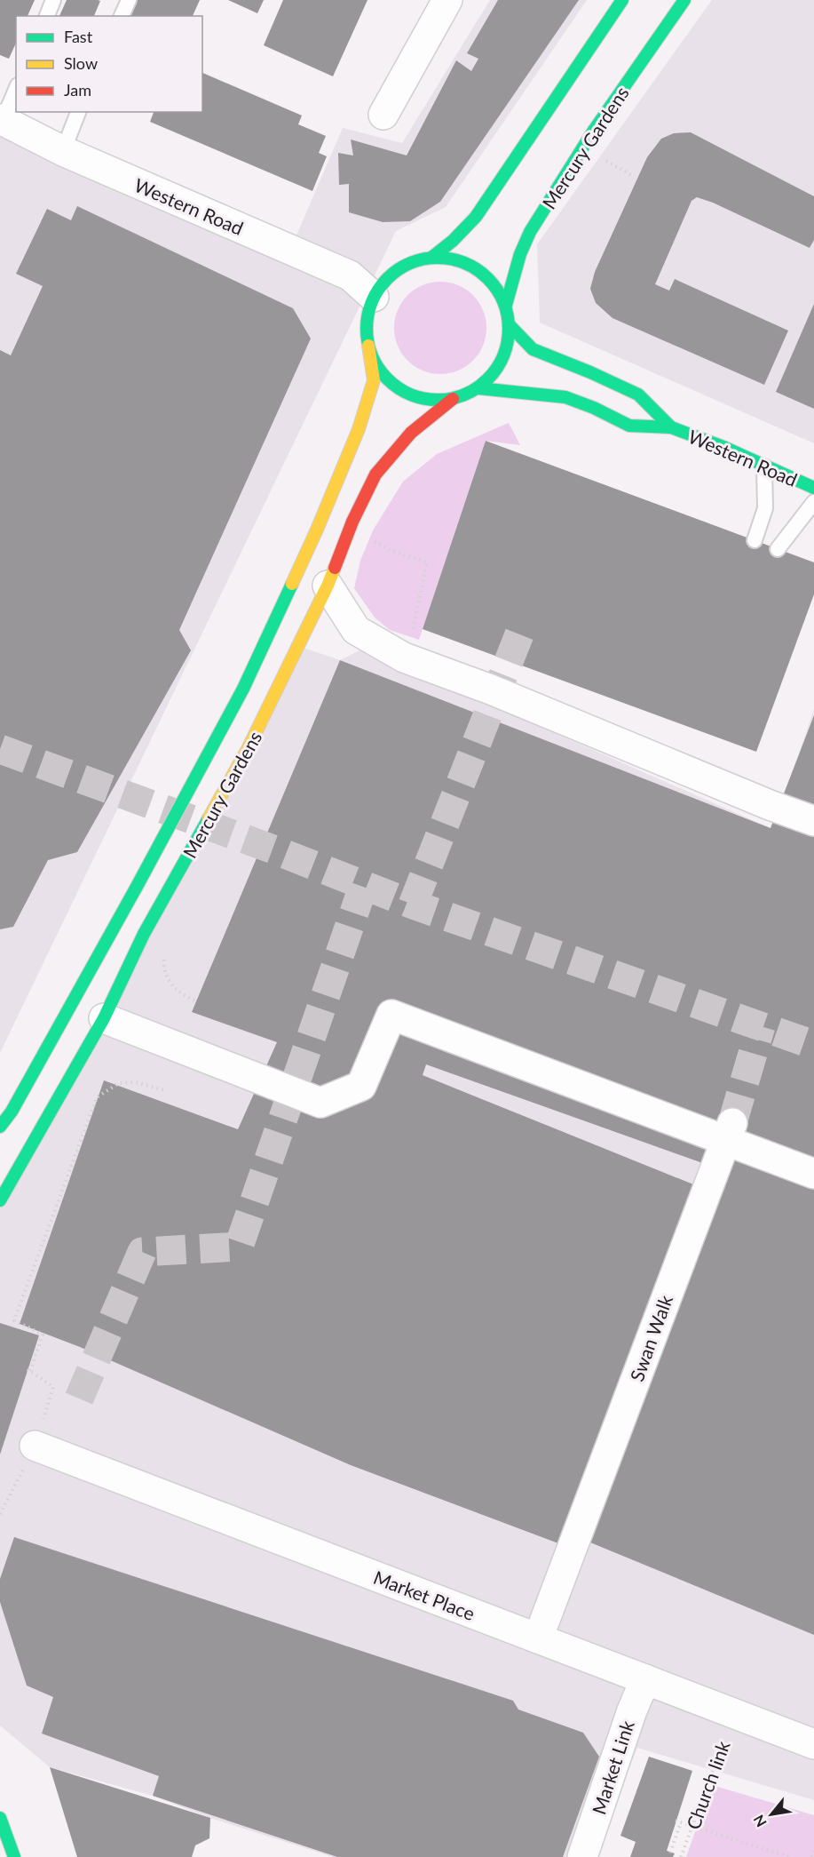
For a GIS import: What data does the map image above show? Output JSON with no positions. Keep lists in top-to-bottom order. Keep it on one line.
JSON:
{"streets":{"main road":["Mercury Gardens","Western Road"],"street":["Swan Walk","Market Place","Market Link"],"path":["Church link"]},"crossings":[["Mercury Gardens","Western Road"],["Swan Walk","Market Place"],["Market Place","Market Link"],["Market Place","Church link"]],"legend":["Fast","Slow","Jam"],"north":"bottom left"}
